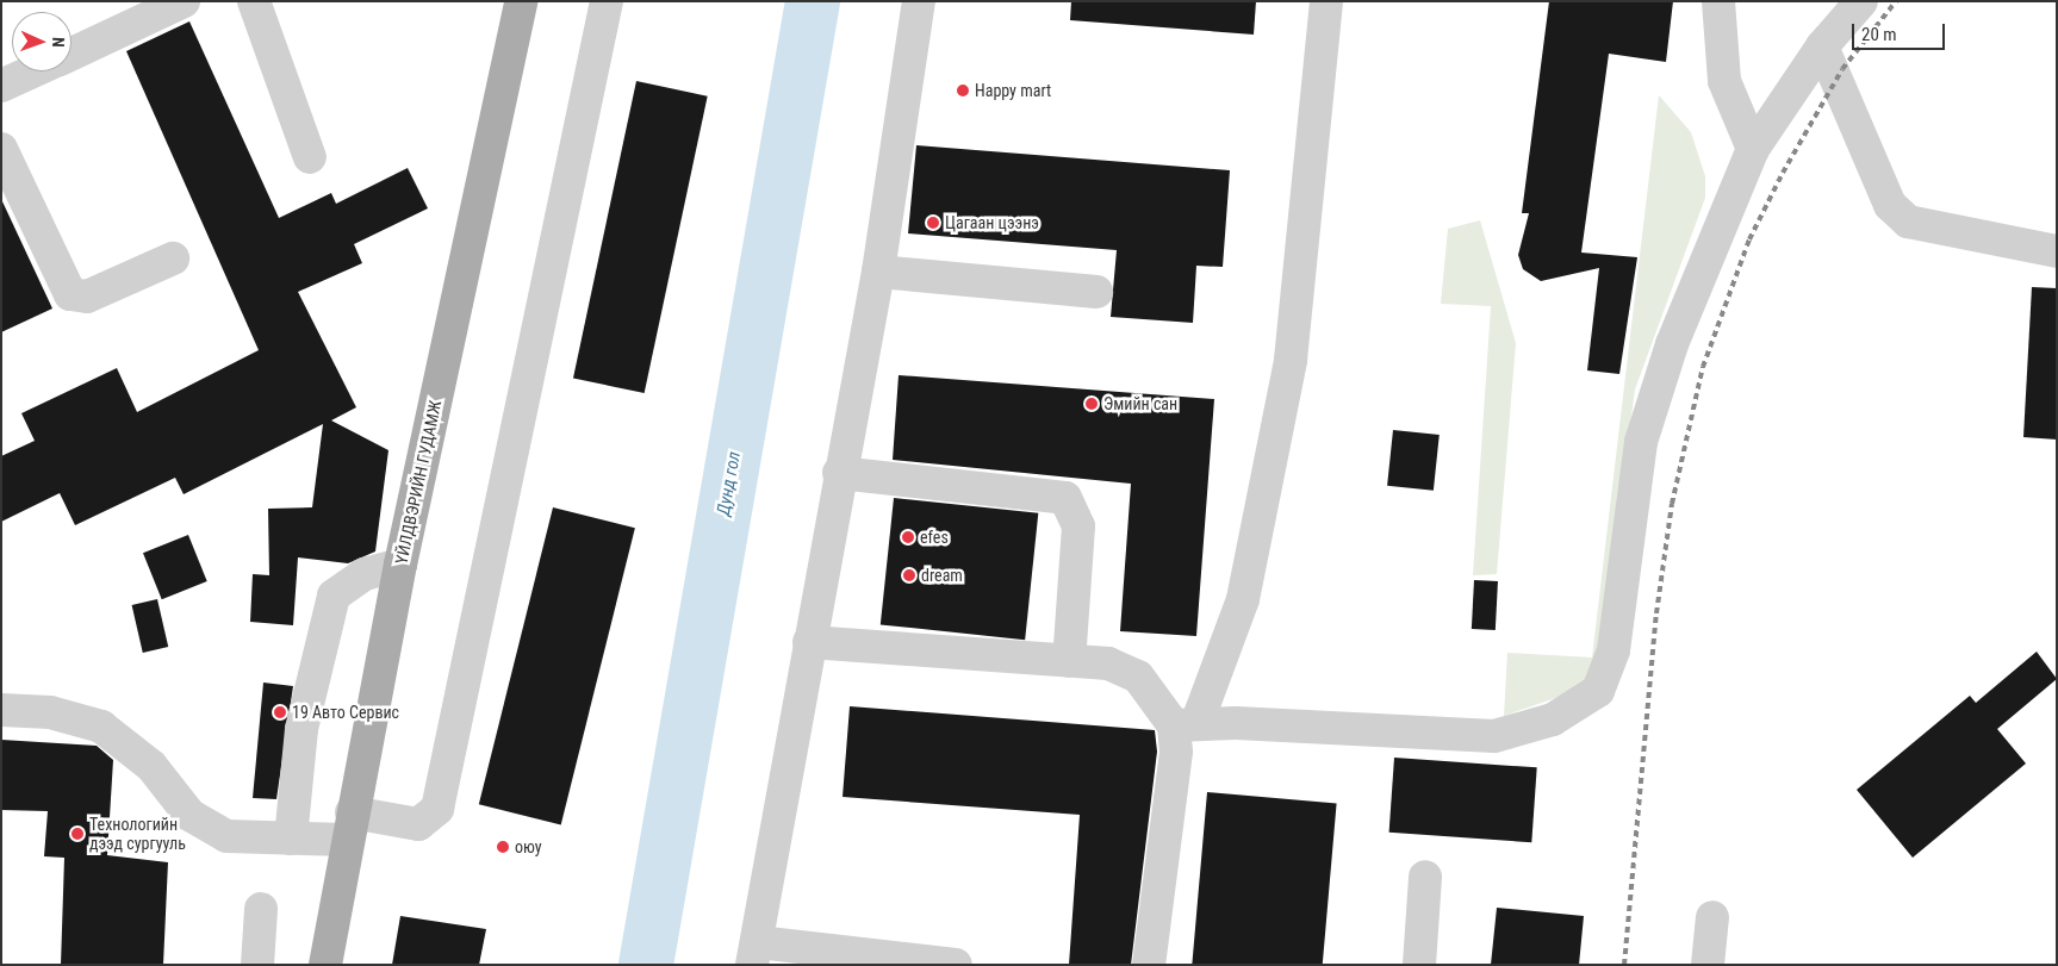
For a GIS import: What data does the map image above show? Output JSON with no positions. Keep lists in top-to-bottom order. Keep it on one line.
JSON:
{"streets":{"main road":["YЙЛДВЭРИЙН ГУДАМЖ"]},"water":["Дунд гол"],"places":["Happy mart","Цагаан цээнэ","Эмийн сан","efes","dream","19 Авто Сервис","Технологийн дээд сургууль","оюу"],"scale_bar":"20 m","north":"right"}
